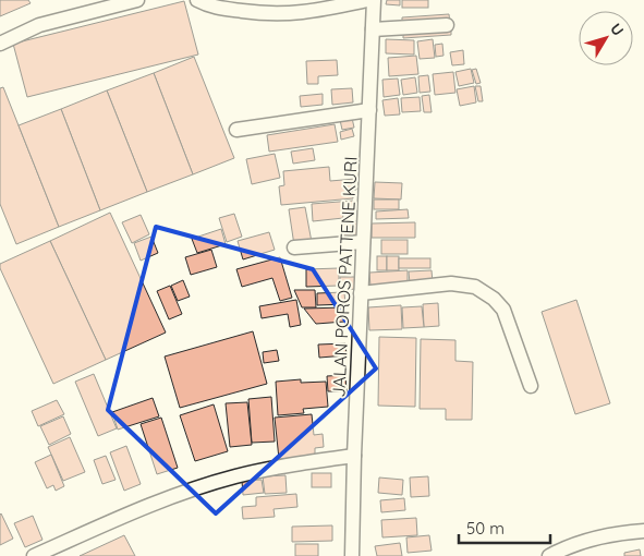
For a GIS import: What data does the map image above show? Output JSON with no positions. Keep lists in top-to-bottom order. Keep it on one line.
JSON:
{"streets":{"street":["JALAN POROS PATTENE KURI"]},"scale_bar":"50 m","north":"top right"}
